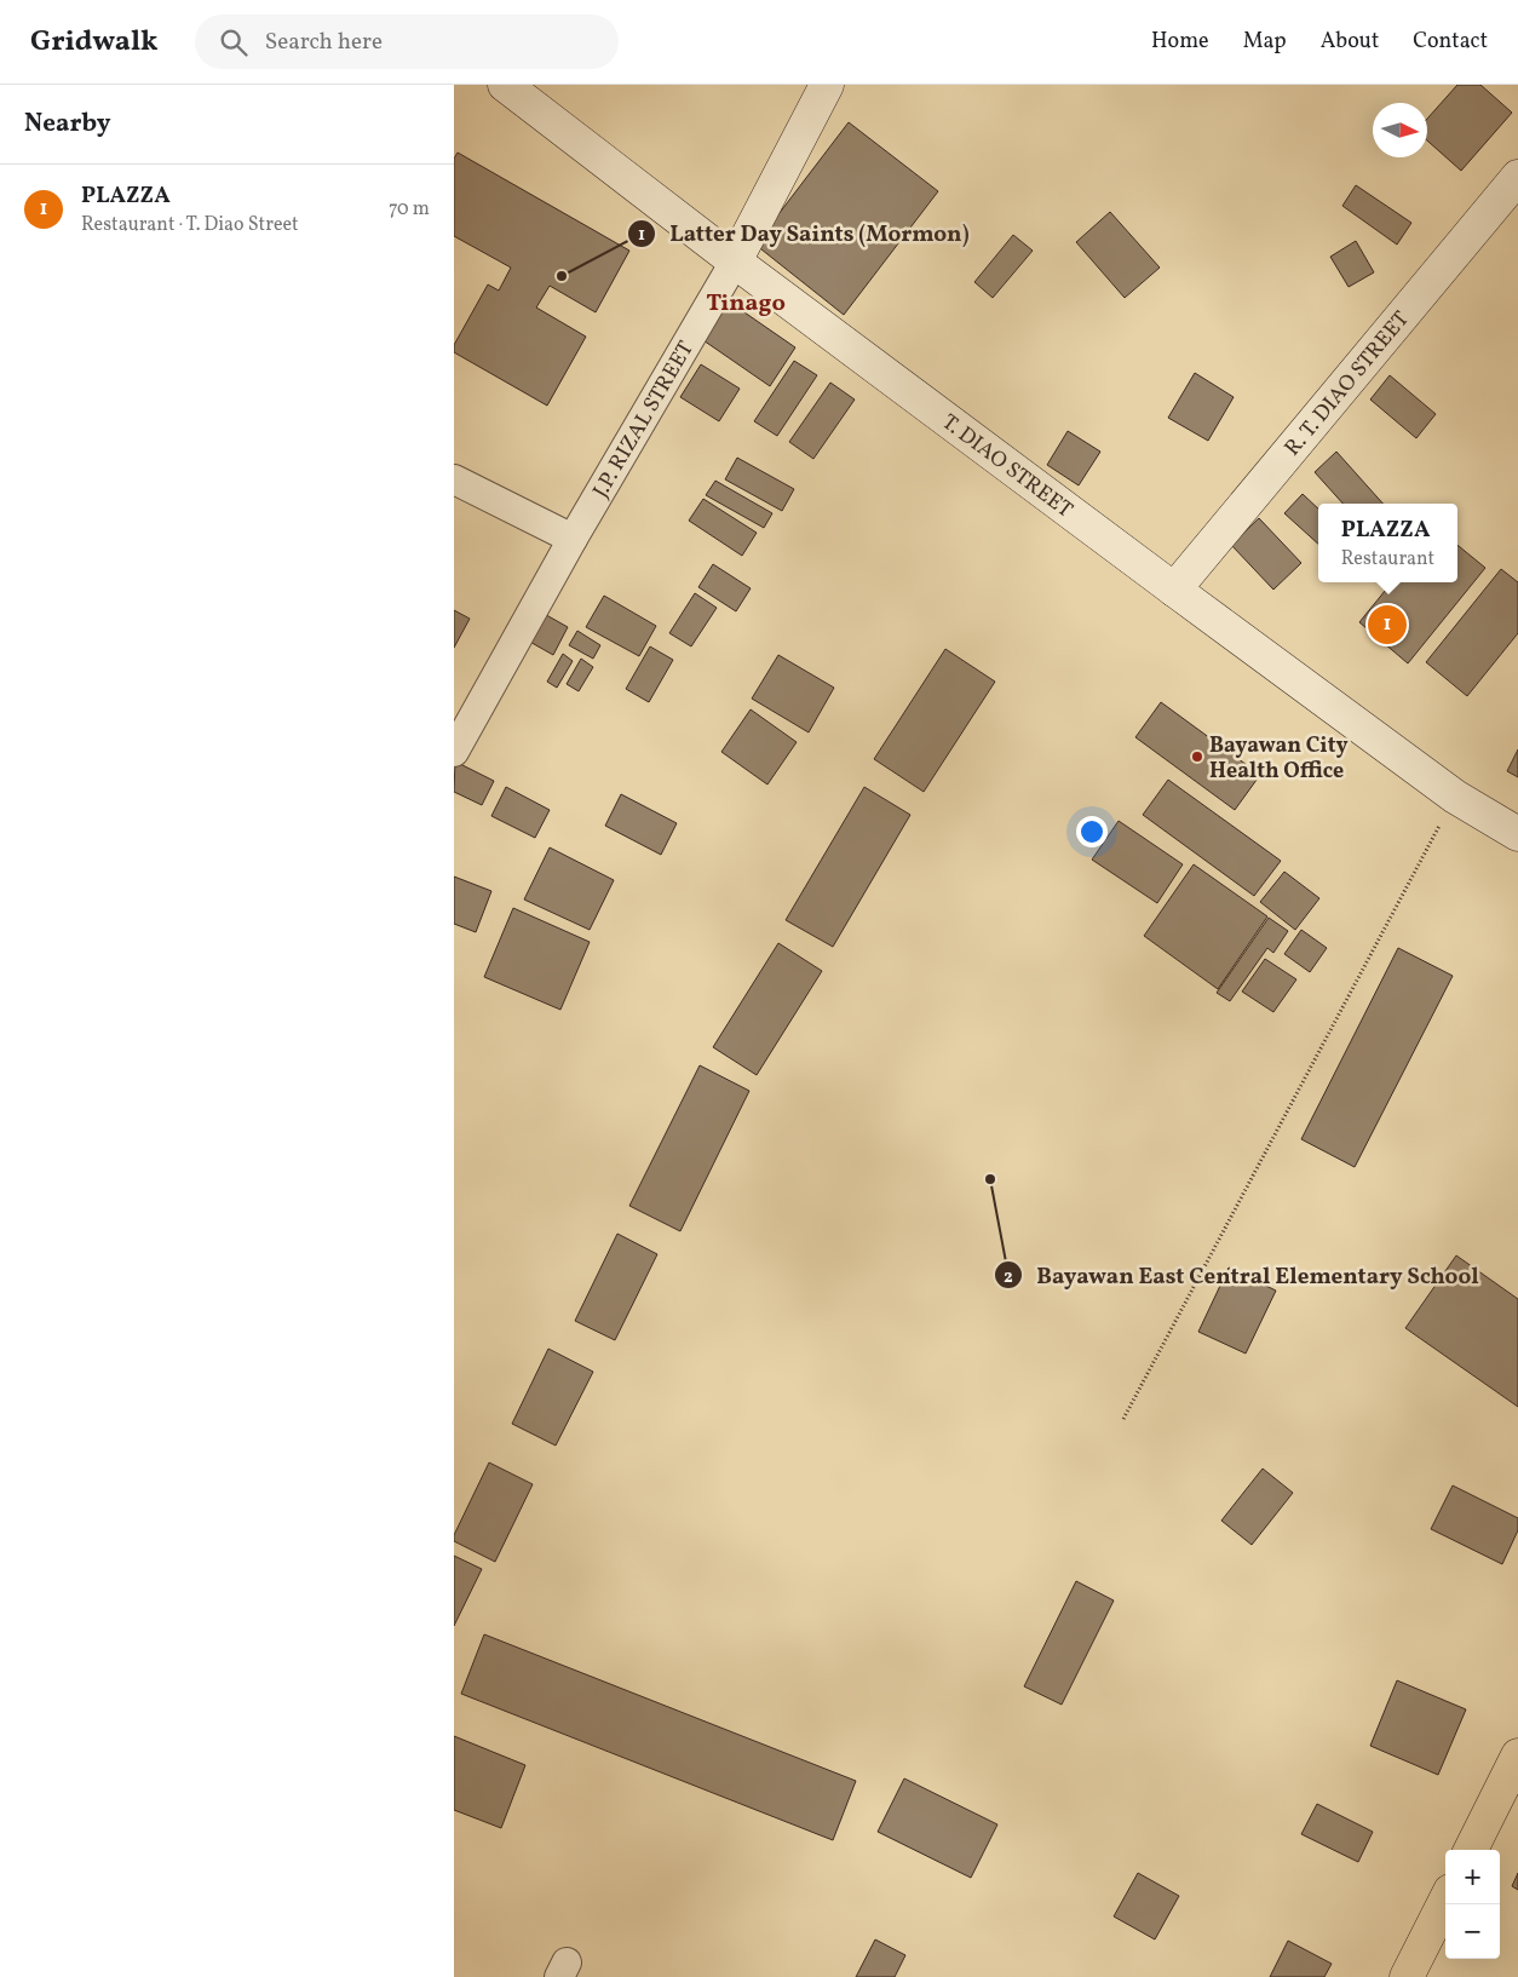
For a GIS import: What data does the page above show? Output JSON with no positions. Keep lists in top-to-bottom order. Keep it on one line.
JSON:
{"streets":{"street":["R. T. DIAO STREET","J.P. RIZAL STREET","T. DIAO STREET"]},"crossings":[["R. T. DIAO STREET","T. DIAO STREET"],["J.P. RIZAL STREET","T. DIAO STREET"]],"districts":["Tinago"],"places":["Latter Day Saints (Mormon)","Bayawan City Health Office","Bayawan East Central Elementary School"],"north":"right","page":{"header":"Gridwalk","search":"Search here","nav":["Home","Map","About","Contact"],"heading":"Nearby","list":[{"mark":"1","name":"PLAZZA","note":"Restaurant · T. Diao Street","value":"70 m"}],"popup":["PLAZZA","Restaurant"],"pins":"1","map_buttons":["+","−"]}}
